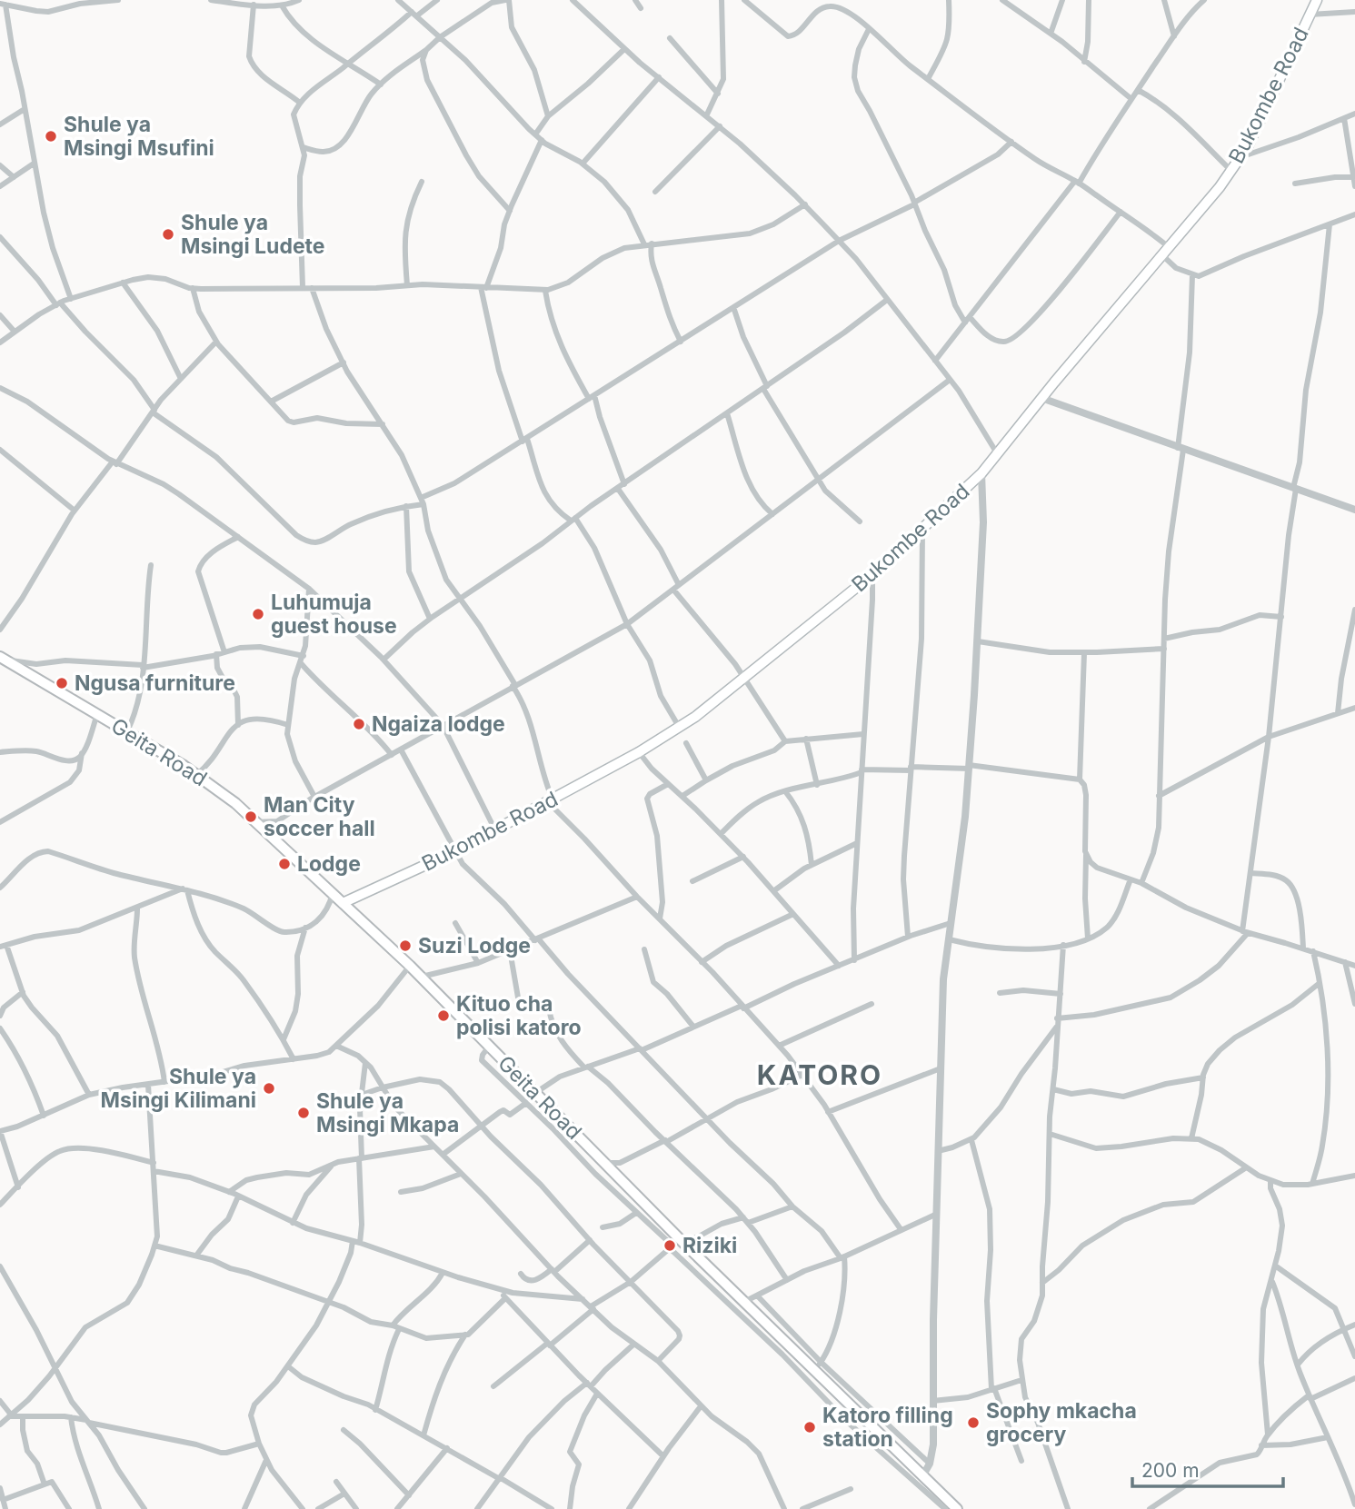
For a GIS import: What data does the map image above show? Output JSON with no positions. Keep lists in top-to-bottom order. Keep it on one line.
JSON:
{"streets":{"highway":["Geita Road"],"main road":["Bukombe Road"]},"crossings":[["Bukombe Road","Geita Road"]],"districts":["KATORO"],"places":["Shule ya Msingi Msufini","Shule ya Msingi Ludete","Luhumuja guest house","Ngusa furniture","Ngaiza lodge","Man City soccer hall","Lodge","Suzi Lodge","Kituo cha polisi katoro","Shule ya Msingi Kilimani","Shule ya Msingi Mkapa","Riziki","Sophy mkacha grocery","Katoro filling station"],"scale_bar":"200 m"}
